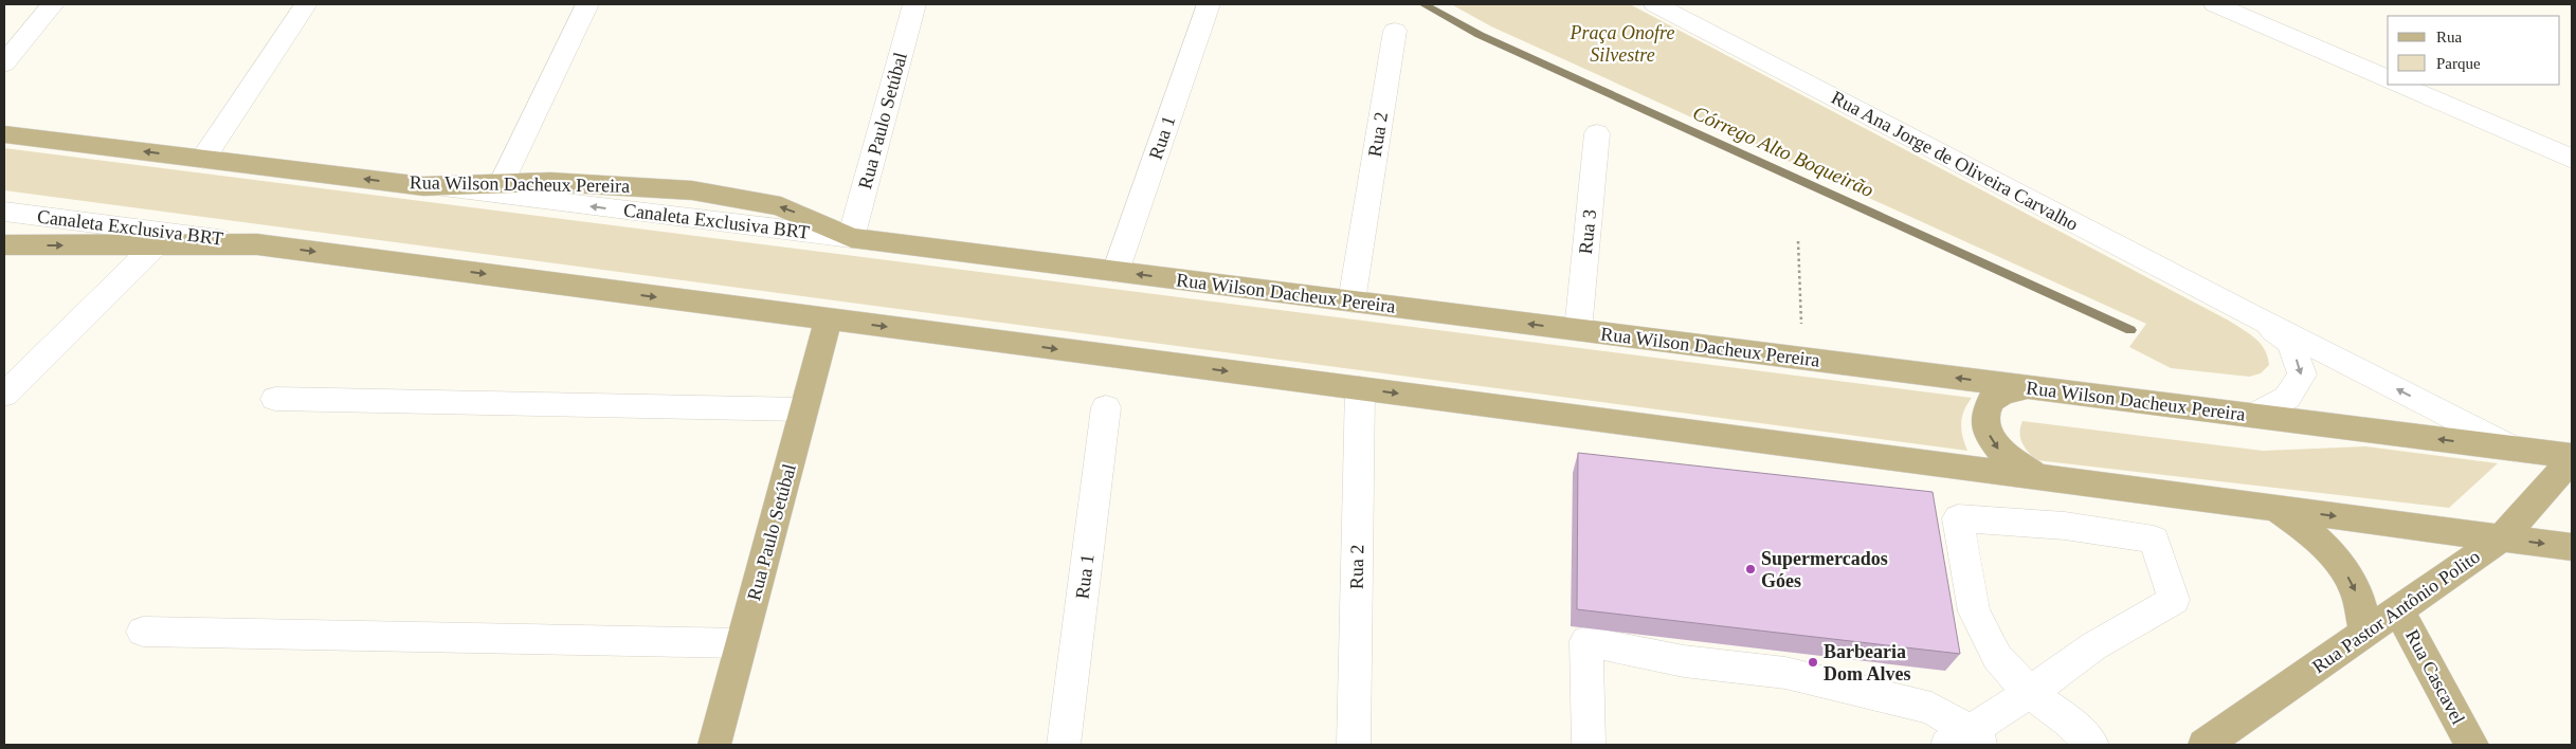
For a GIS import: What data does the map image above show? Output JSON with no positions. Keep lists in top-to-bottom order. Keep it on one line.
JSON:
{"streets":{"main road":["Rua Paulo Setúbal","Rua Wilson Dacheux Pereira","Rua Pastor Antônio Polito","Rua Cascavel"],"street":["Rua 2","Rua 1","Rua Ana Jorge de Oliveira Carvalho","Canaleta Exclusiva BRT","Rua 3"]},"crossings":[["Rua Paulo Setúbal","Rua Wilson Dacheux Pereira"],["Rua Paulo Setúbal","Canaleta Exclusiva BRT"],["Rua 2","Rua Wilson Dacheux Pereira"],["Rua 1","Rua Wilson Dacheux Pereira"],["Rua Ana Jorge de Oliveira Carvalho","Rua Wilson Dacheux Pereira"],["Rua Wilson Dacheux Pereira","Canaleta Exclusiva BRT"],["Rua Wilson Dacheux Pereira","Rua 3"],["Rua Wilson Dacheux Pereira","Rua Pastor Antônio Polito"],["Rua Pastor Antônio Polito","Rua Cascavel"]],"water":["Córrego Alto Boqueirão"],"parks":["Praça Onofre Silvestre"],"places":["Supermercados Góes","Barbearia Dom Alves"],"legend":["Rua","Parque"]}
